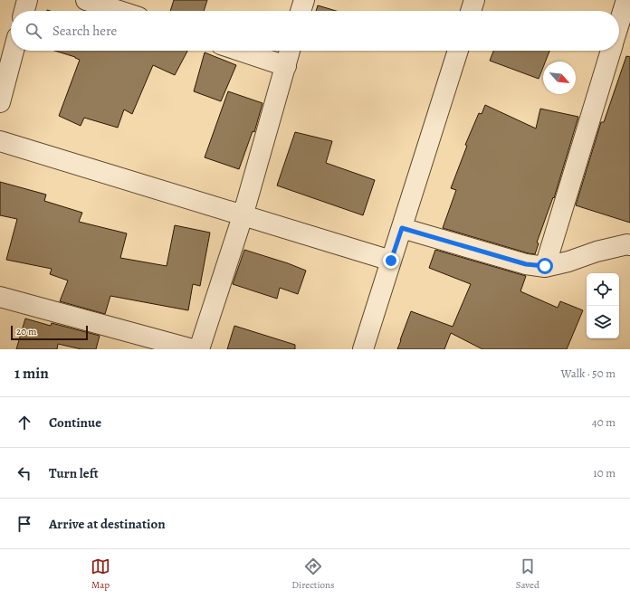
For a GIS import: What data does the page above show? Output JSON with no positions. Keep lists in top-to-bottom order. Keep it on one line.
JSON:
{"scale_bar":"20 m","north":"bottom right","page":{"search":"Search here","scale":"20 m","heading":["1 min","Walk · 50 m"],"list":[["Continue","40 m"],["Turn left","10 m"],"Arrive at destination"],"nav":["Map","Directions","Saved"]}}
